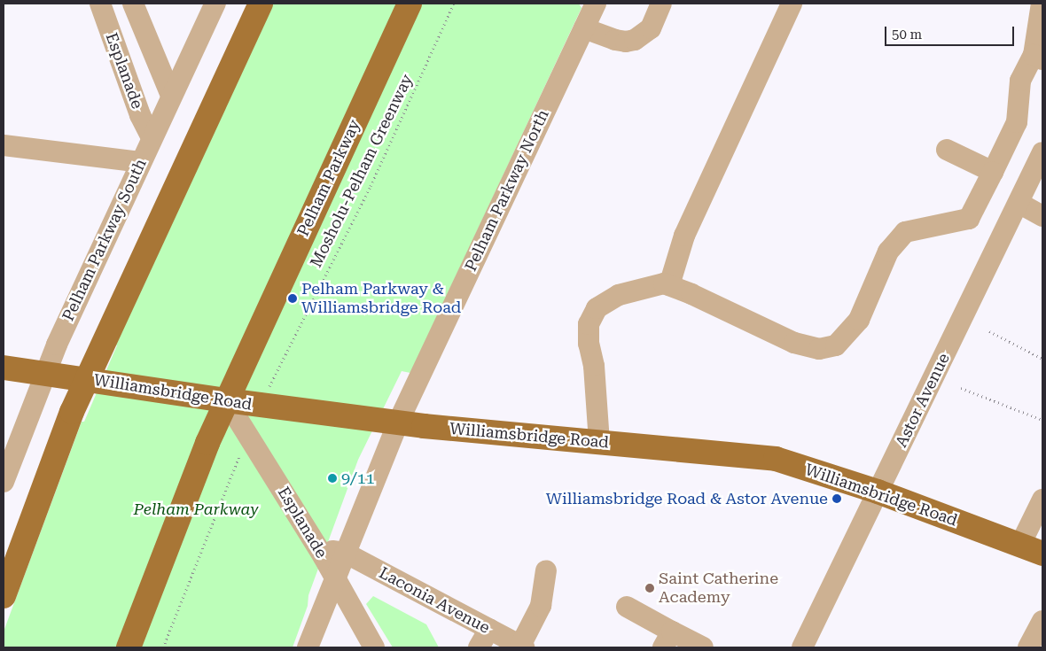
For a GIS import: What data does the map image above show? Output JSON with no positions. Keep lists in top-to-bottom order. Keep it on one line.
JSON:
{"streets":{"main road":["Pelham Parkway","Williamsbridge Road"],"street":["Esplanade","Pelham Parkway North","Pelham Parkway South","Astor Avenue","Laconia Avenue"],"path":["Mosholu-Pelham Greenway"]},"crossings":[["Esplanade","Pelham Parkway"],["Esplanade","Pelham Parkway North"],["Esplanade","Pelham Parkway South"],["Esplanade","Williamsbridge Road"],["Esplanade","Laconia Avenue"],["Pelham Parkway","Williamsbridge Road"],["Pelham Parkway North","Williamsbridge Road"],["Pelham Parkway North","Laconia Avenue"],["Pelham Parkway South","Williamsbridge Road"],["Williamsbridge Road","Astor Avenue"]],"parks":["Pelham Parkway"],"places":["Pelham Parkway & Williamsbridge Road","9/11","Williamsbridge Road & Astor Avenue","Saint Catherine Academy"],"scale_bar":"50 m"}
